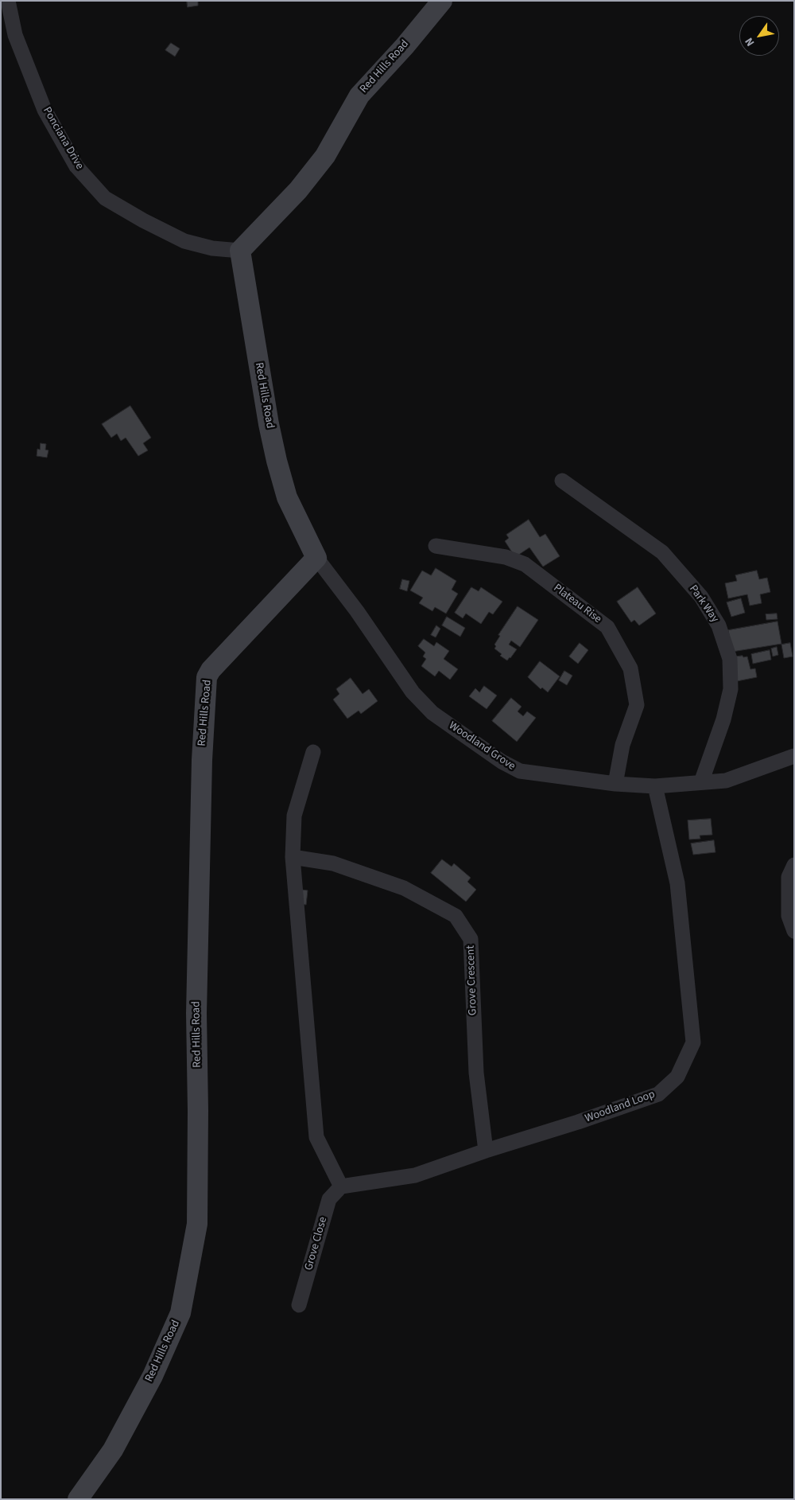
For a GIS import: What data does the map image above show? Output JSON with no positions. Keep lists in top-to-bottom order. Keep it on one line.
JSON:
{"streets":{"main road":["Red Hills Road"],"street":["Ponciana Drive","Plateau Rise","Park Way","Woodland Grove","Grove Crescent","Woodland Loop","Grove Close"]},"crossings":[["Red Hills Road","Ponciana Drive"],["Red Hills Road","Woodland Grove"],["Plateau Rise","Woodland Grove"],["Park Way","Woodland Grove"],["Woodland Grove","Woodland Loop"],["Grove Crescent","Woodland Loop"],["Woodland Loop","Grove Close"]],"north":"bottom left"}
